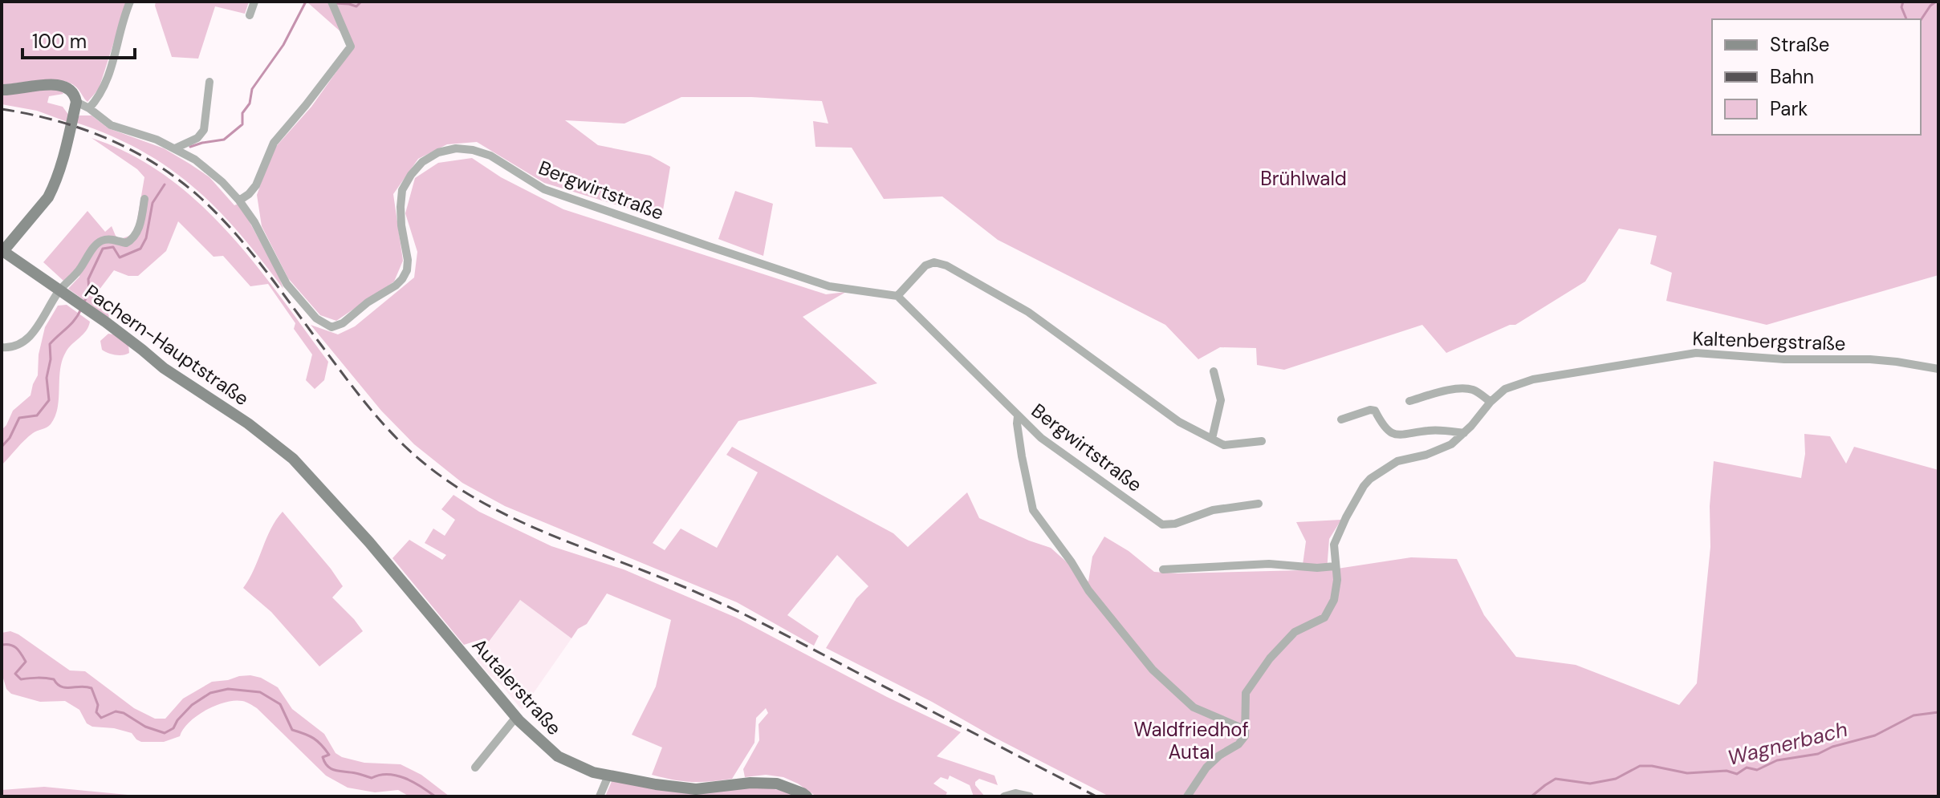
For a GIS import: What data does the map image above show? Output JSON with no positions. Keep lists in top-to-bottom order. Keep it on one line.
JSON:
{"streets":{"main road":["Pachern-Hauptstraße","Autalerstraße"],"street":["Bergwirtstraße","Kaltenbergstraße"]},"crossings":[["Pachern-Hauptstraße","Autalerstraße"]],"water":["Wagnerbach"],"parks":["Brühlwald","Waldfriedhof Autal"],"legend":["Straße","Bahn","Park"],"scale_bar":"100 m"}
